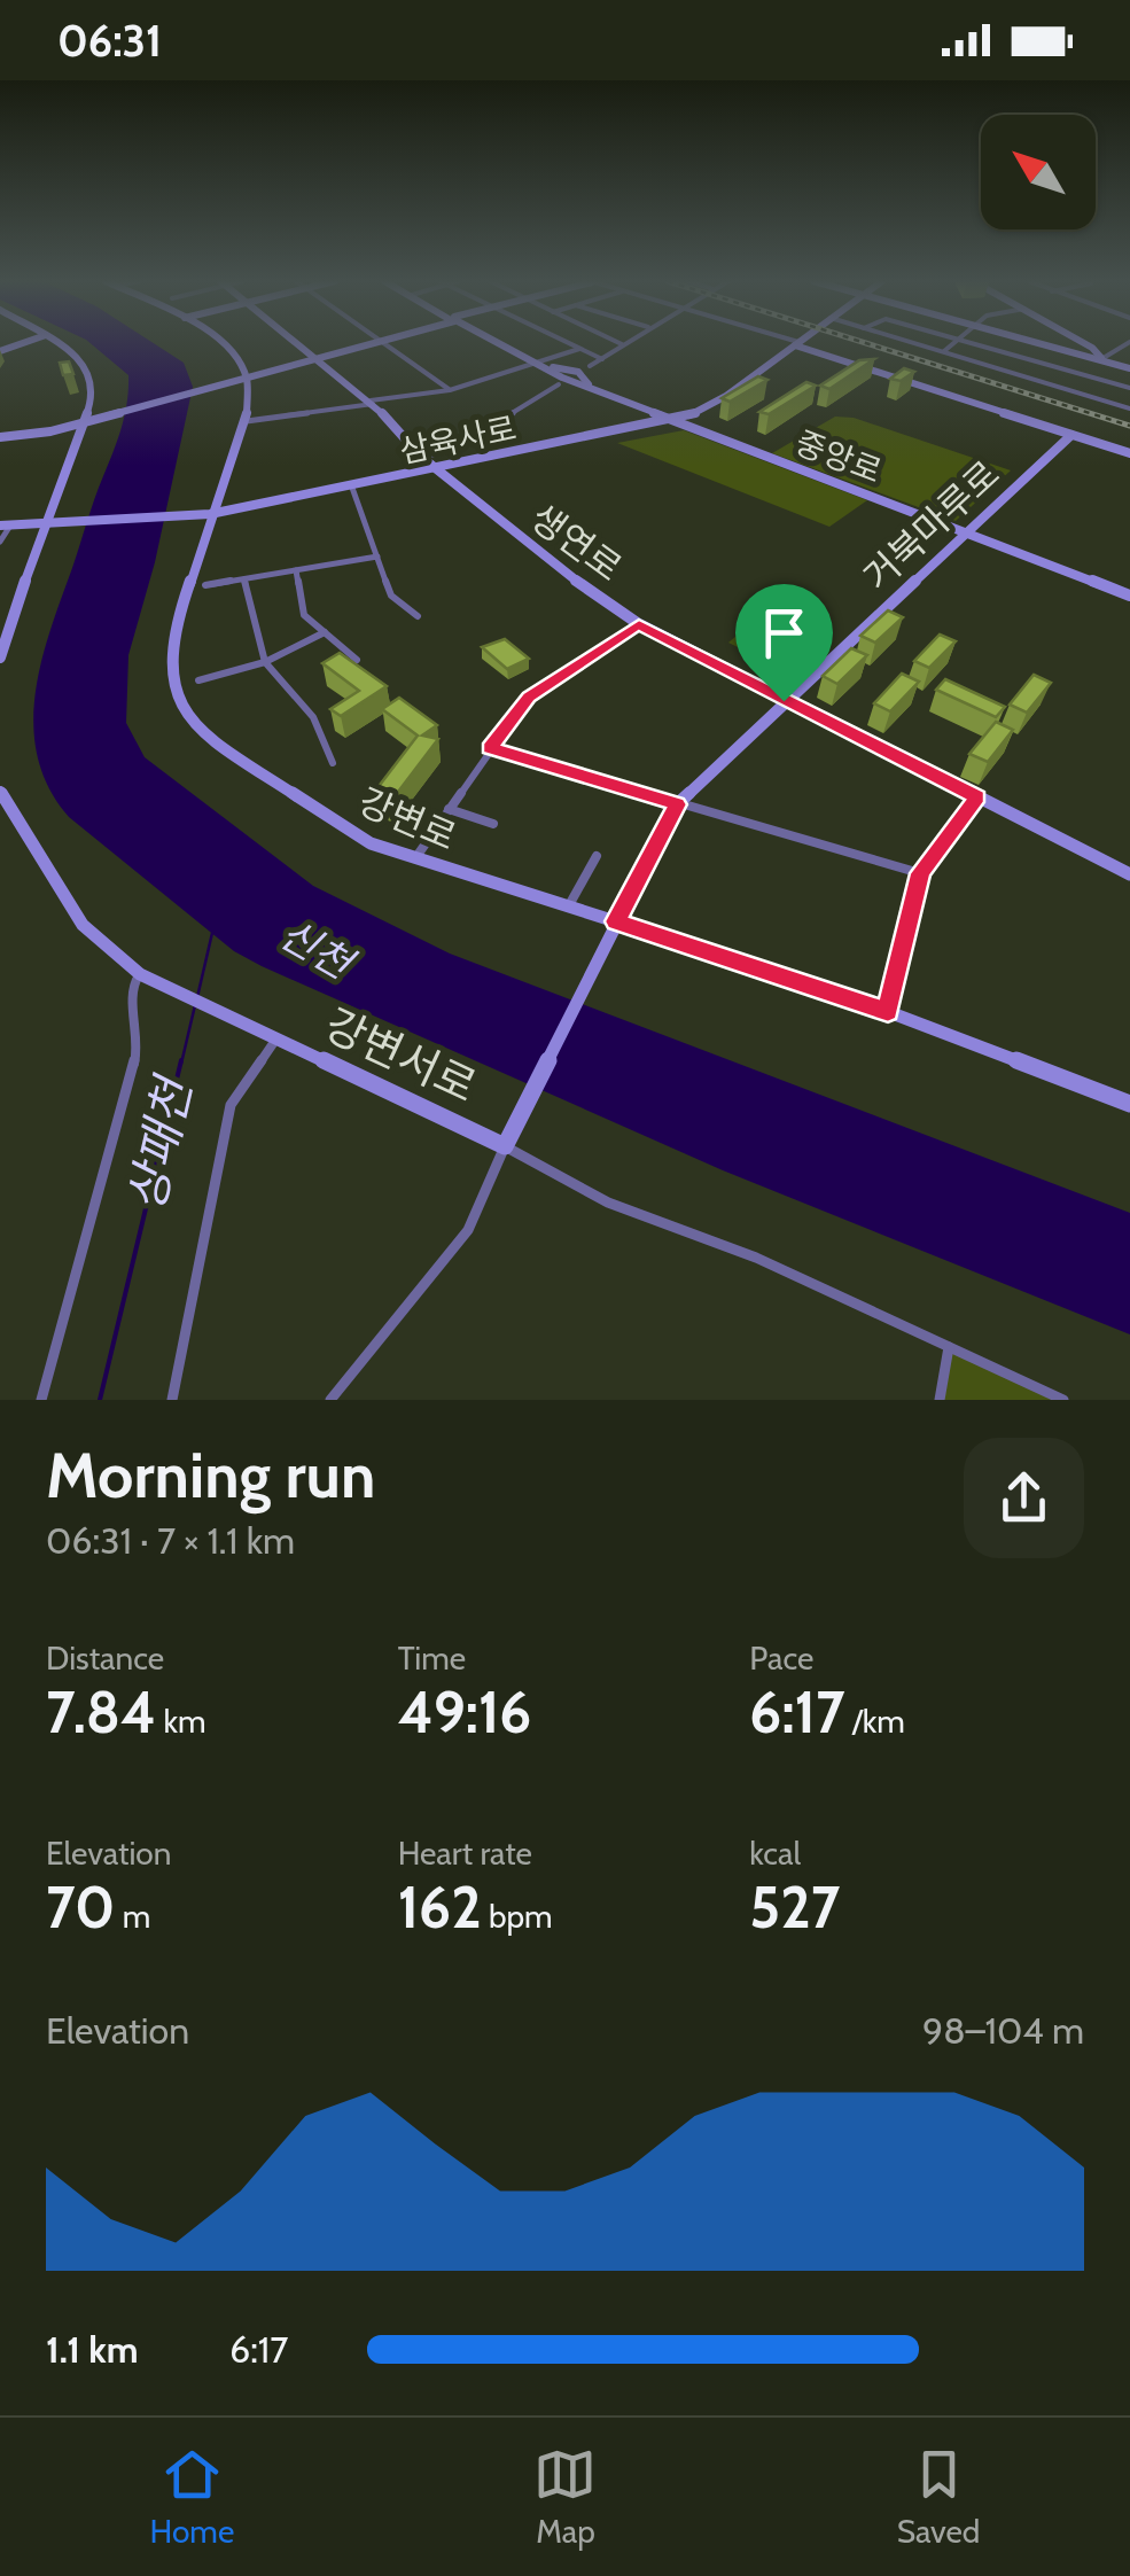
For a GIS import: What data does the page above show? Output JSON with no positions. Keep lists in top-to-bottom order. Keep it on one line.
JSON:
{"streets":{"street":["삼육사로","중앙로","거북마루로","생연로","강변로","강변서로"]},"crossings":[["삼육사로","중앙로"],["삼육사로","생연로"],["삼육사로","강변로"],["중앙로","거북마루로"],["거북마루로","생연로"],["거북마루로","강변로"],["거북마루로","강변서로"]],"water":["신천","상패천"],"north":"top left","page":{"status":"06:31","heading":["Morning run","06:31 · 7 × 1.1 km"],"stats":[["Distance","7.84 km"],["Time","49:16"],["Pace","6:17 /km"],["Elevation","70 m"],["Heart rate","162 bpm"],["kcal","527"]],"chart":["Elevation","98–104 m"],"list":[{"name":"1.1 km","note":"6:17"}],"tabs":["Home","Map","Saved"]}}
